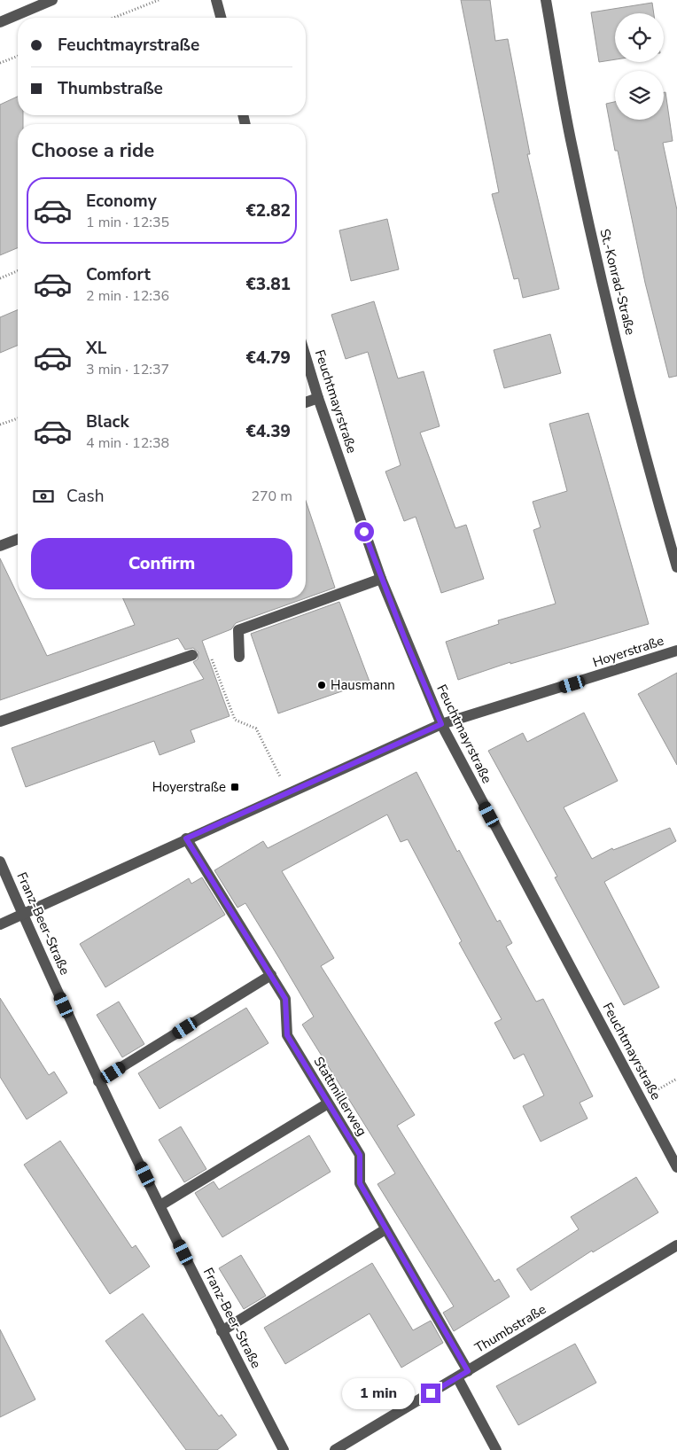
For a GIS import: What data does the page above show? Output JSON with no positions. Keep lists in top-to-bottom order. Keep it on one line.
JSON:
{"streets":{"street":["St.-Konrad-Straße","Feuchtmayrstraße","Hoyerstraße","Franz-Beer-Straße","Stattmillerweg","Thumbstraße"]},"crossings":[["Feuchtmayrstraße","Hoyerstraße"],["Hoyerstraße","Franz-Beer-Straße"],["Hoyerstraße","Stattmillerweg"],["Stattmillerweg","Thumbstraße"]],"places":{"other":["Hausmann"],"transit":["Hoyerstraße"]},"page":{"banner":["Feuchtmayrstraße","Thumbstraße"],"heading":"Choose a ride","list":[{"name":"Economy","note":"1 min · 12:35","value":"€2.82"},{"name":"Comfort","note":"2 min · 12:36","value":"€3.81"},{"name":"XL","note":"3 min · 12:37","value":"€4.79"},{"name":"Black","note":"4 min · 12:38","value":"€4.39"}],"pay":["Cash","270 m"],"buttons":"Confirm","bubble":"1 min"}}
